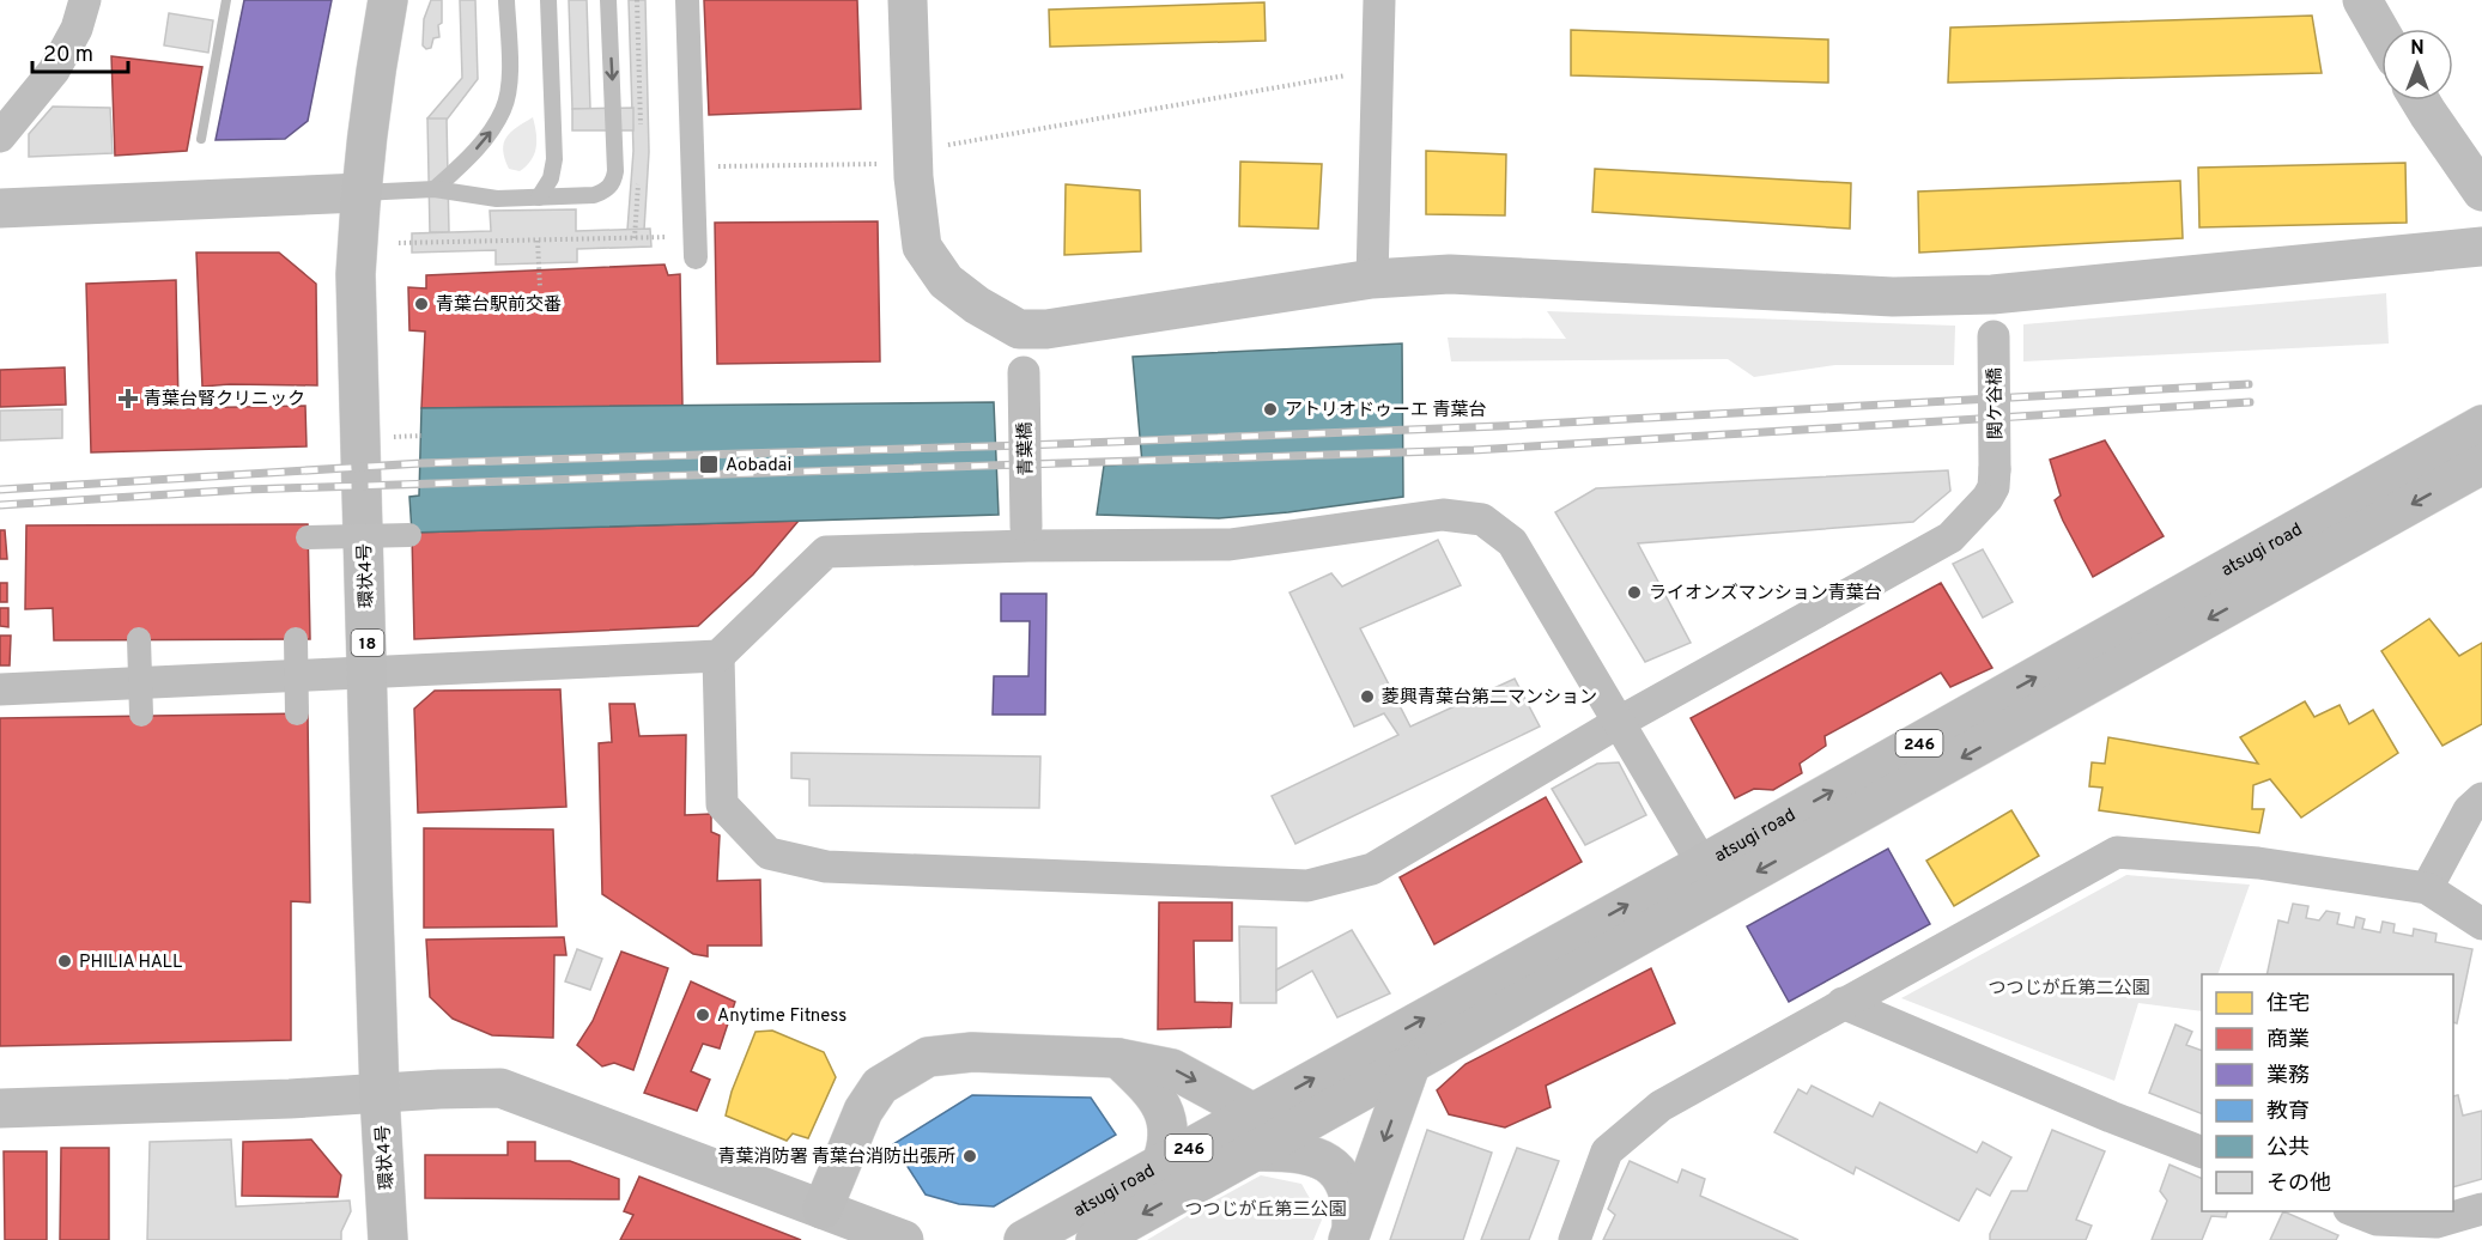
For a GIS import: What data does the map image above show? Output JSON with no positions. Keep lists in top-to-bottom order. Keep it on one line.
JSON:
{"streets":{"main road":["atsugi road","環状4号","18","246"],"street":["関ケ谷橋","青葉橋"]},"parks":["つつじが丘第二公園","つつじが丘第三公園"],"places":{"other":["青葉台駅前交番","アトリオドゥーエ 青葉台","ライオンズマンション青葉台","菱興青葉台第二マンション","PHILIA HALL","Anytime Fitness","青葉消防署 青葉台消防出張所"],"health":["青葉台腎クリニック"],"transit":["Aobadai"]},"legend":["住宅","商業","業務","教育","公共","その他"],"scale_bar":"20 m","north":"top"}
